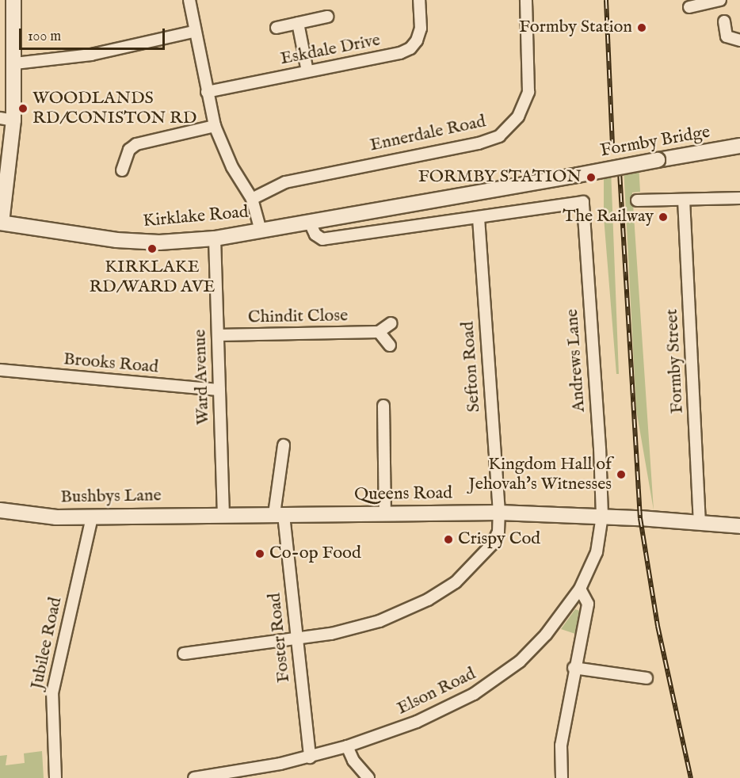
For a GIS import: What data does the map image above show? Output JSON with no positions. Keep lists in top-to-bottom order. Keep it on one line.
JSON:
{"streets":{"street":["Eskdale Drive","Ennerdale Road","Formby Bridge","Kirklake Road","Chindit Close","Andrews Lane","Formby Street","Brooks Road","Sefton Road","Ward Avenue","Queens Road","Bushbys Lane","Foster Road","Jubilee Road","Elson Road"]},"crossings":[["Formby Bridge","Kirklake Road"],["Kirklake Road","Ward Avenue"],["Chindit Close","Ward Avenue"],["Andrews Lane","Sefton Road"],["Andrews Lane","Queens Road"],["Andrews Lane","Elson Road"],["Formby Street","Queens Road"],["Brooks Road","Ward Avenue"],["Sefton Road","Queens Road"],["Sefton Road","Foster Road"],["Ward Avenue","Queens Road"],["Ward Avenue","Bushbys Lane"],["Queens Road","Bushbys Lane"],["Queens Road","Foster Road"],["Queens Road","Elson Road"],["Bushbys Lane","Jubilee Road"],["Foster Road","Elson Road"]],"places":["Formby Station","WOODLANDS RD/CONISTON RD","FORMBY STATION","The Railway","KIRKLAKE RD/WARD AVE","Kingdom Hall of Jehovah's Witnesses","Crispy Cod","Co-op Food"],"scale_bar":"100 m"}
